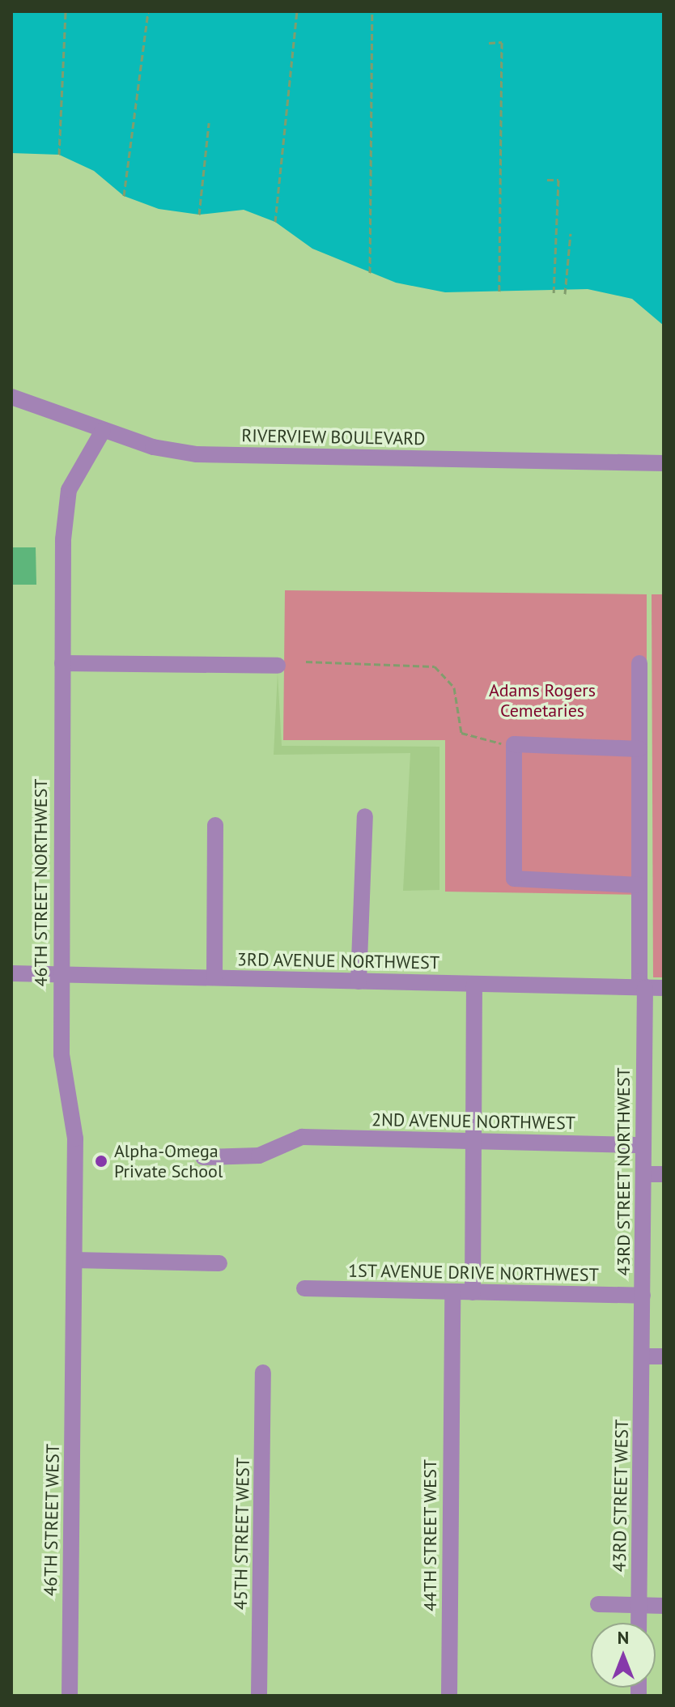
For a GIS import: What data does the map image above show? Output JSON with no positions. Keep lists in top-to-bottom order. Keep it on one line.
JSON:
{"streets":{"street":["RIVERVIEW BOULEVARD","46TH STREET NORTHWEST","3RD AVENUE NORTHWEST","2ND AVENUE NORTHWEST","43RD STREET NORTHWEST","1ST AVENUE DRIVE NORTHWEST","43RD STREET WEST","46TH STREET WEST","45TH STREET WEST","44TH STREET WEST"]},"crossings":[["RIVERVIEW BOULEVARD","46TH STREET NORTHWEST"],["46TH STREET NORTHWEST","3RD AVENUE NORTHWEST"],["46TH STREET NORTHWEST","46TH STREET WEST"],["3RD AVENUE NORTHWEST","43RD STREET NORTHWEST"],["2ND AVENUE NORTHWEST","43RD STREET NORTHWEST"],["43RD STREET NORTHWEST","1ST AVENUE DRIVE NORTHWEST"],["43RD STREET NORTHWEST","43RD STREET WEST"],["1ST AVENUE DRIVE NORTHWEST","44TH STREET WEST"]],"parks":["Adams Rogers Cemetaries"],"places":["Alpha-Omega Private School"],"north":"top"}
